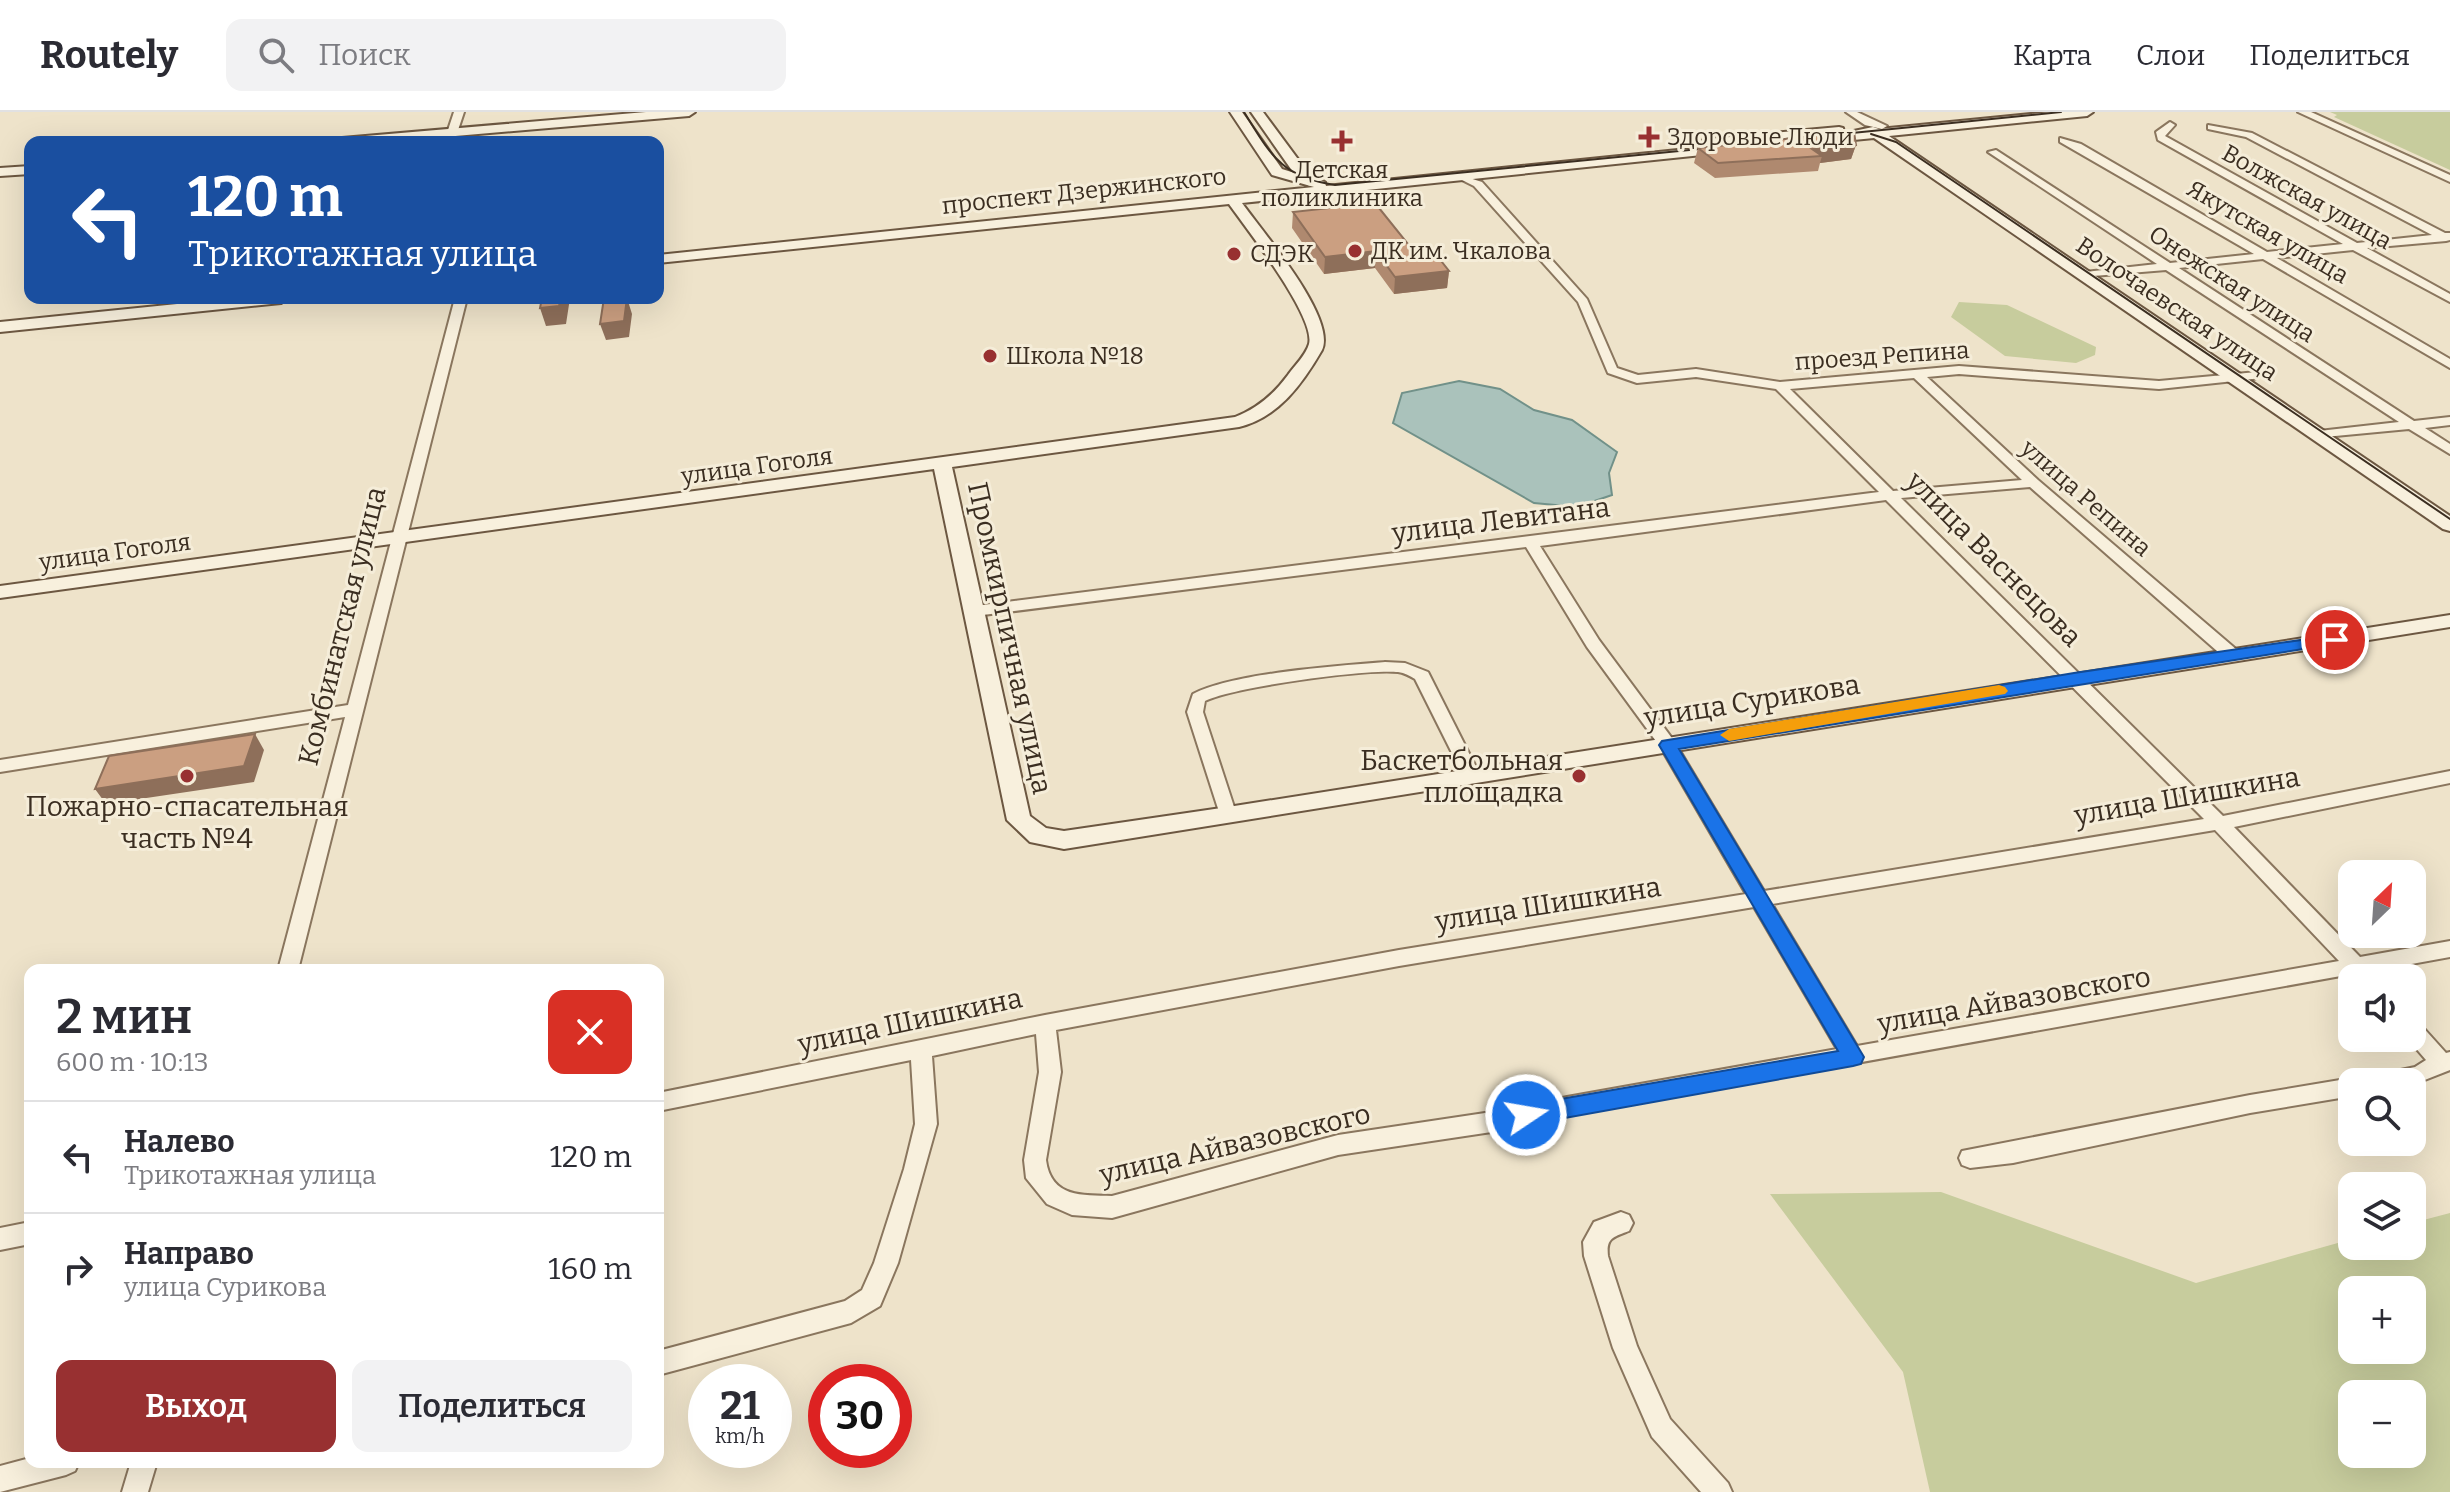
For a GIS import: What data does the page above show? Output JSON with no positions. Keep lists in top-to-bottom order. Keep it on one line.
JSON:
{"streets":{"main road":["проспект Дзержинского","Волочаевская улица","улица Гоголя","Промкирпичная улица","улица Сурикова"],"street":["Волжская улица","Якутская улица","Онежская улица","проезд Репина","улица Репина","улица Левитана","улица Васнецова","Комбинатская улица","улица Шишкина","улица Айвазовского"]},"crossings":[["проспект Дзержинского","Волочаевская улица"],["проспект Дзержинского","проезд Репина"],["проспект Дзержинского","улица Гоголя"],["Волочаевская улица","проезд Репина"],["проезд Репина","улица Репина"],["проезд Репина","улица Васнецова"],["улица Гоголя","Комбинатская улица"],["улица Гоголя","Промкирпичная улица"],["улица Репина","улица Левитана"],["улица Репина","улица Сурикова"],["улица Левитана","улица Васнецова"],["улица Левитана","Промкирпичная улица"],["улица Васнецова","улица Сурикова"],["улица Васнецова","улица Шишкина"],["Промкирпичная улица","улица Сурикова"],["улица Шишкина","улица Айвазовского"]],"places":{"health":["Здоровые Люди","Детская поликлиника"],"other":["ДК им. Чкалова","СДЭК","Школа №18","Пожарно-спасательная часть №4","Баскетбольная площадка"]},"north":"top right","page":{"header":"Routely","search":"Поиск","nav":["Карта","Слои","Поделиться"],"turn":["120 m","Трикотажная улица"],"map_buttons":["+","−"],"heading":["2 мин","600 m · 10:13"],"list":[{"name":"Налево","note":"Трикотажная улица","value":"120 m"},{"name":"Направо","note":"улица Сурикова","value":"160 m"}],"buttons":["Выход","Поделиться"],"speed":"21 km/h","limit":"30"}}
